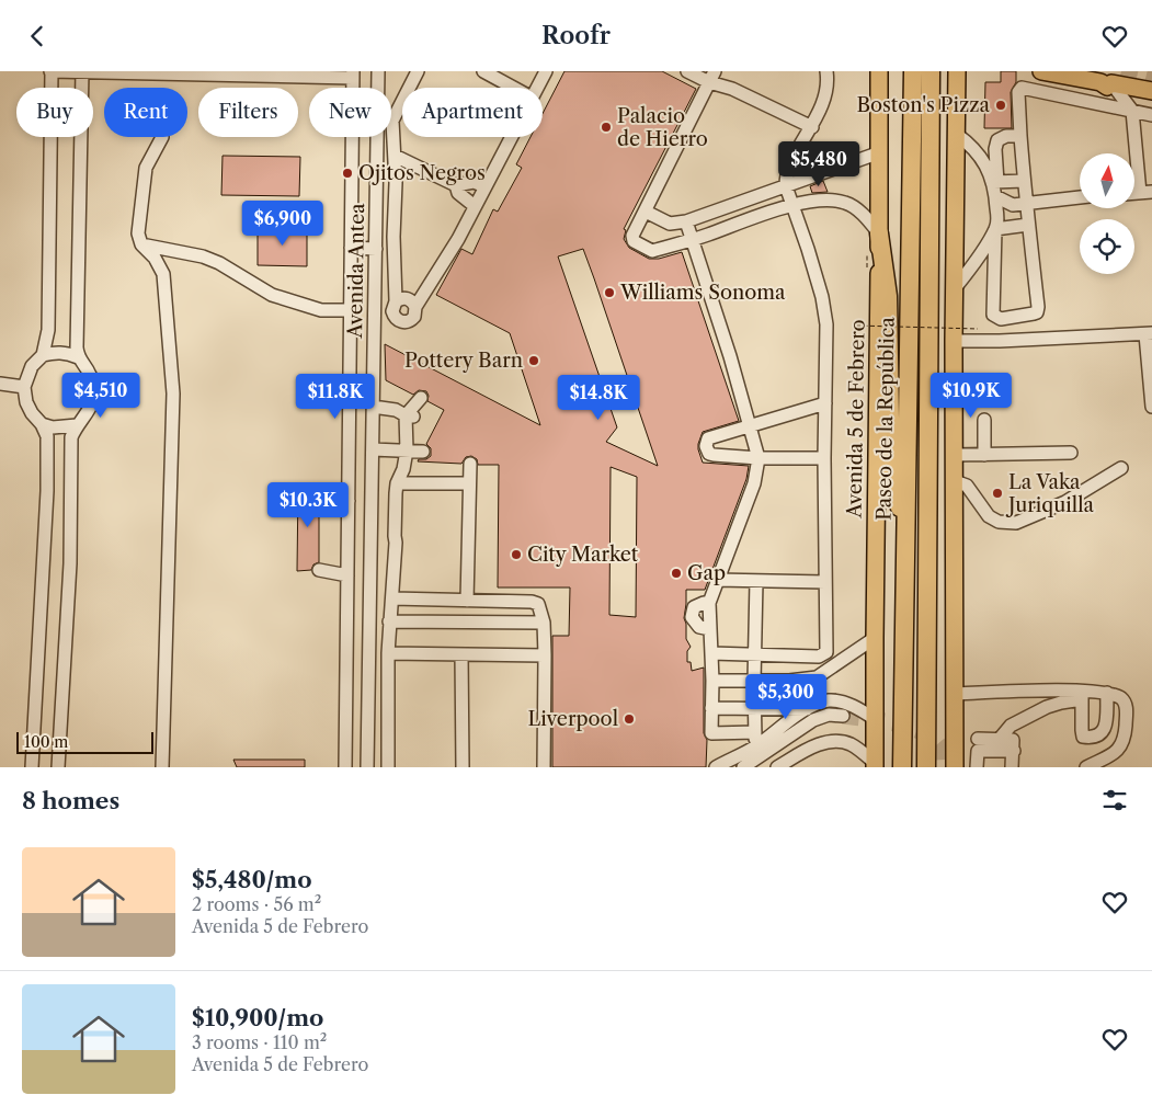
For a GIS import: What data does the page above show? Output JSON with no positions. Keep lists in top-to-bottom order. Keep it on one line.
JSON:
{"streets":{"highway":["Paseo de la República"],"main road":["Avenida 5 de Febrero"],"street":["Avenida Antea"]},"places":["Boston's Pizza","Palacio de Hierro","Ojitos Negros","Williams Sonoma","Pottery Barn","La Vaka Juriquilla","City Market","Gap","Liverpool"],"scale_bar":"100 m","north":"top","page":{"header":"Roofr","chip":["Buy","Rent","Filters","New","Apartment"],"price":["$5,480","$6,900","$4,510","$10.9K","$11.8K","$14.8K","$10.3K","$5,300"],"scale":"100 m","heading":"8 homes","list":[{"name":"$5,480/mo","note":"2 rooms · 56 m² · Avenida 5 de Febrero"},{"name":"$10,900/mo","note":"3 rooms · 110 m² · Avenida 5 de Febrero"}]}}
